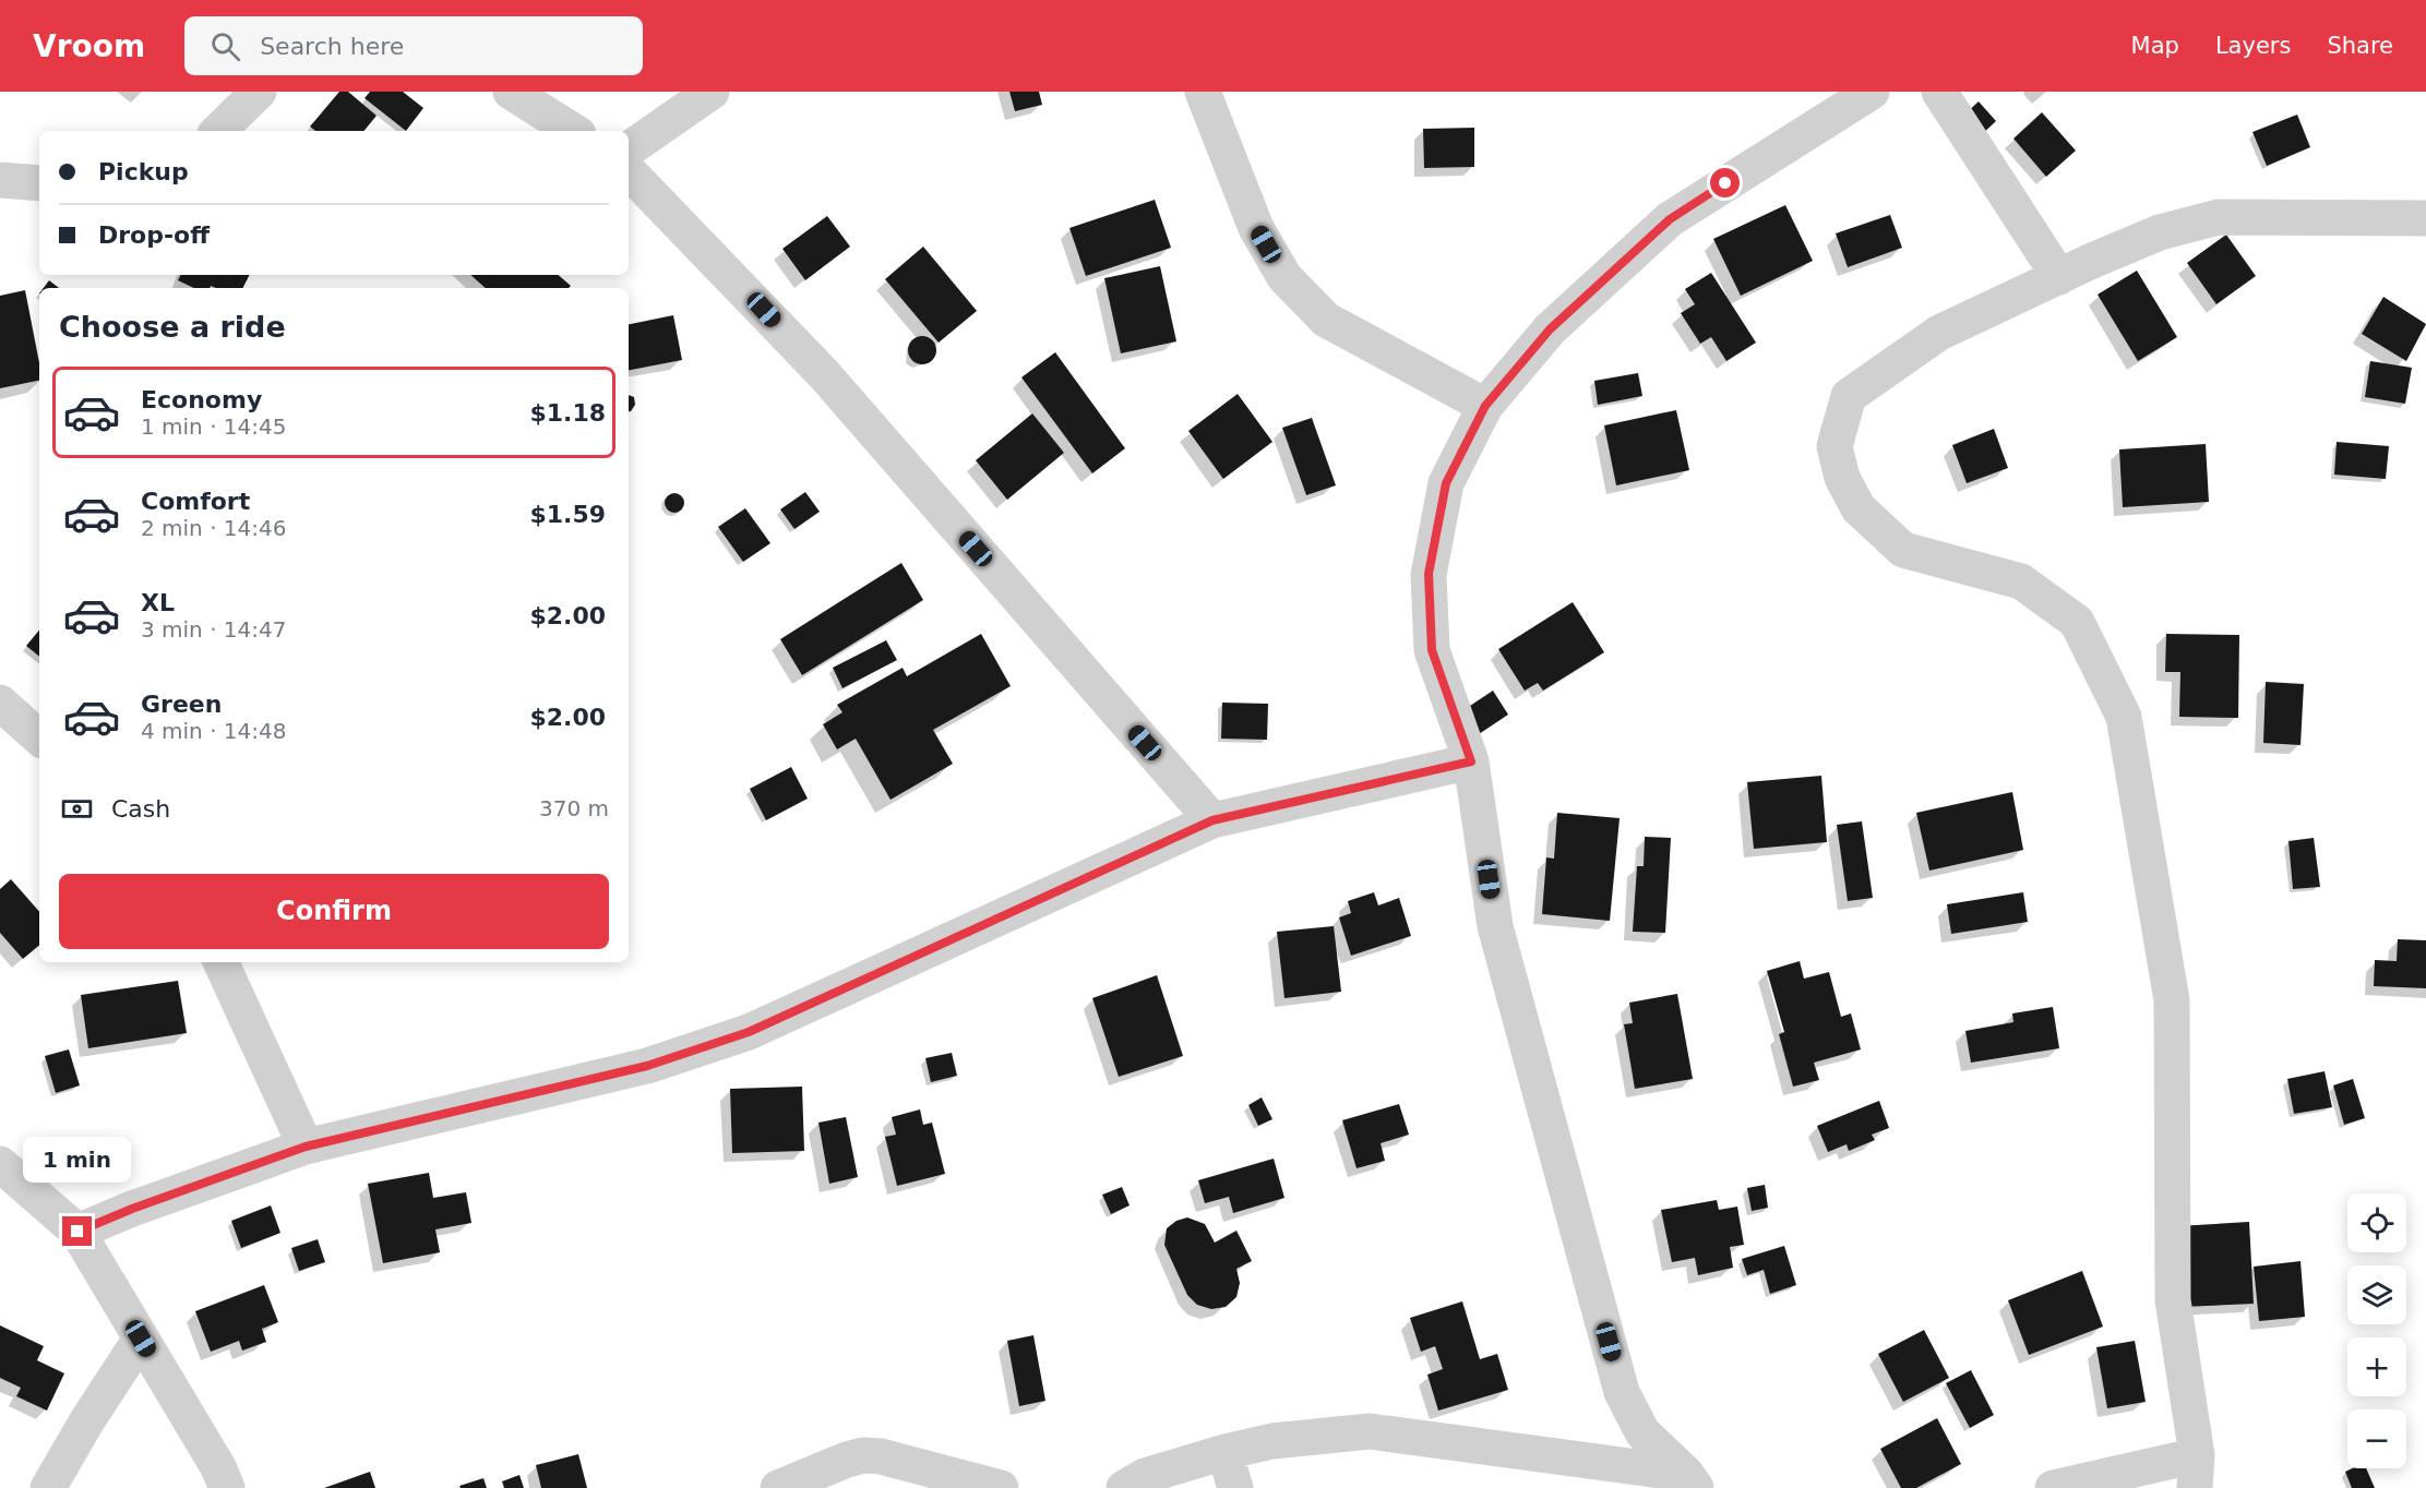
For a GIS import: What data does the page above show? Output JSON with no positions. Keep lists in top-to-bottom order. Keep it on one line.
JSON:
{"page":{"header":"Vroom","search":"Search here","nav":["Map","Layers","Share"],"banner":["Pickup","Drop-off"],"heading":"Choose a ride","list":[{"name":"Economy","note":"1 min · 14:45","value":"$1.18"},{"name":"Comfort","note":"2 min · 14:46","value":"$1.59"},{"name":"XL","note":"3 min · 14:47","value":"$2.00"},{"name":"Green","note":"4 min · 14:48","value":"$2.00"}],"pay":["Cash","370 m"],"buttons":"Confirm","bubble":"1 min","map_buttons":["+","−"]}}
